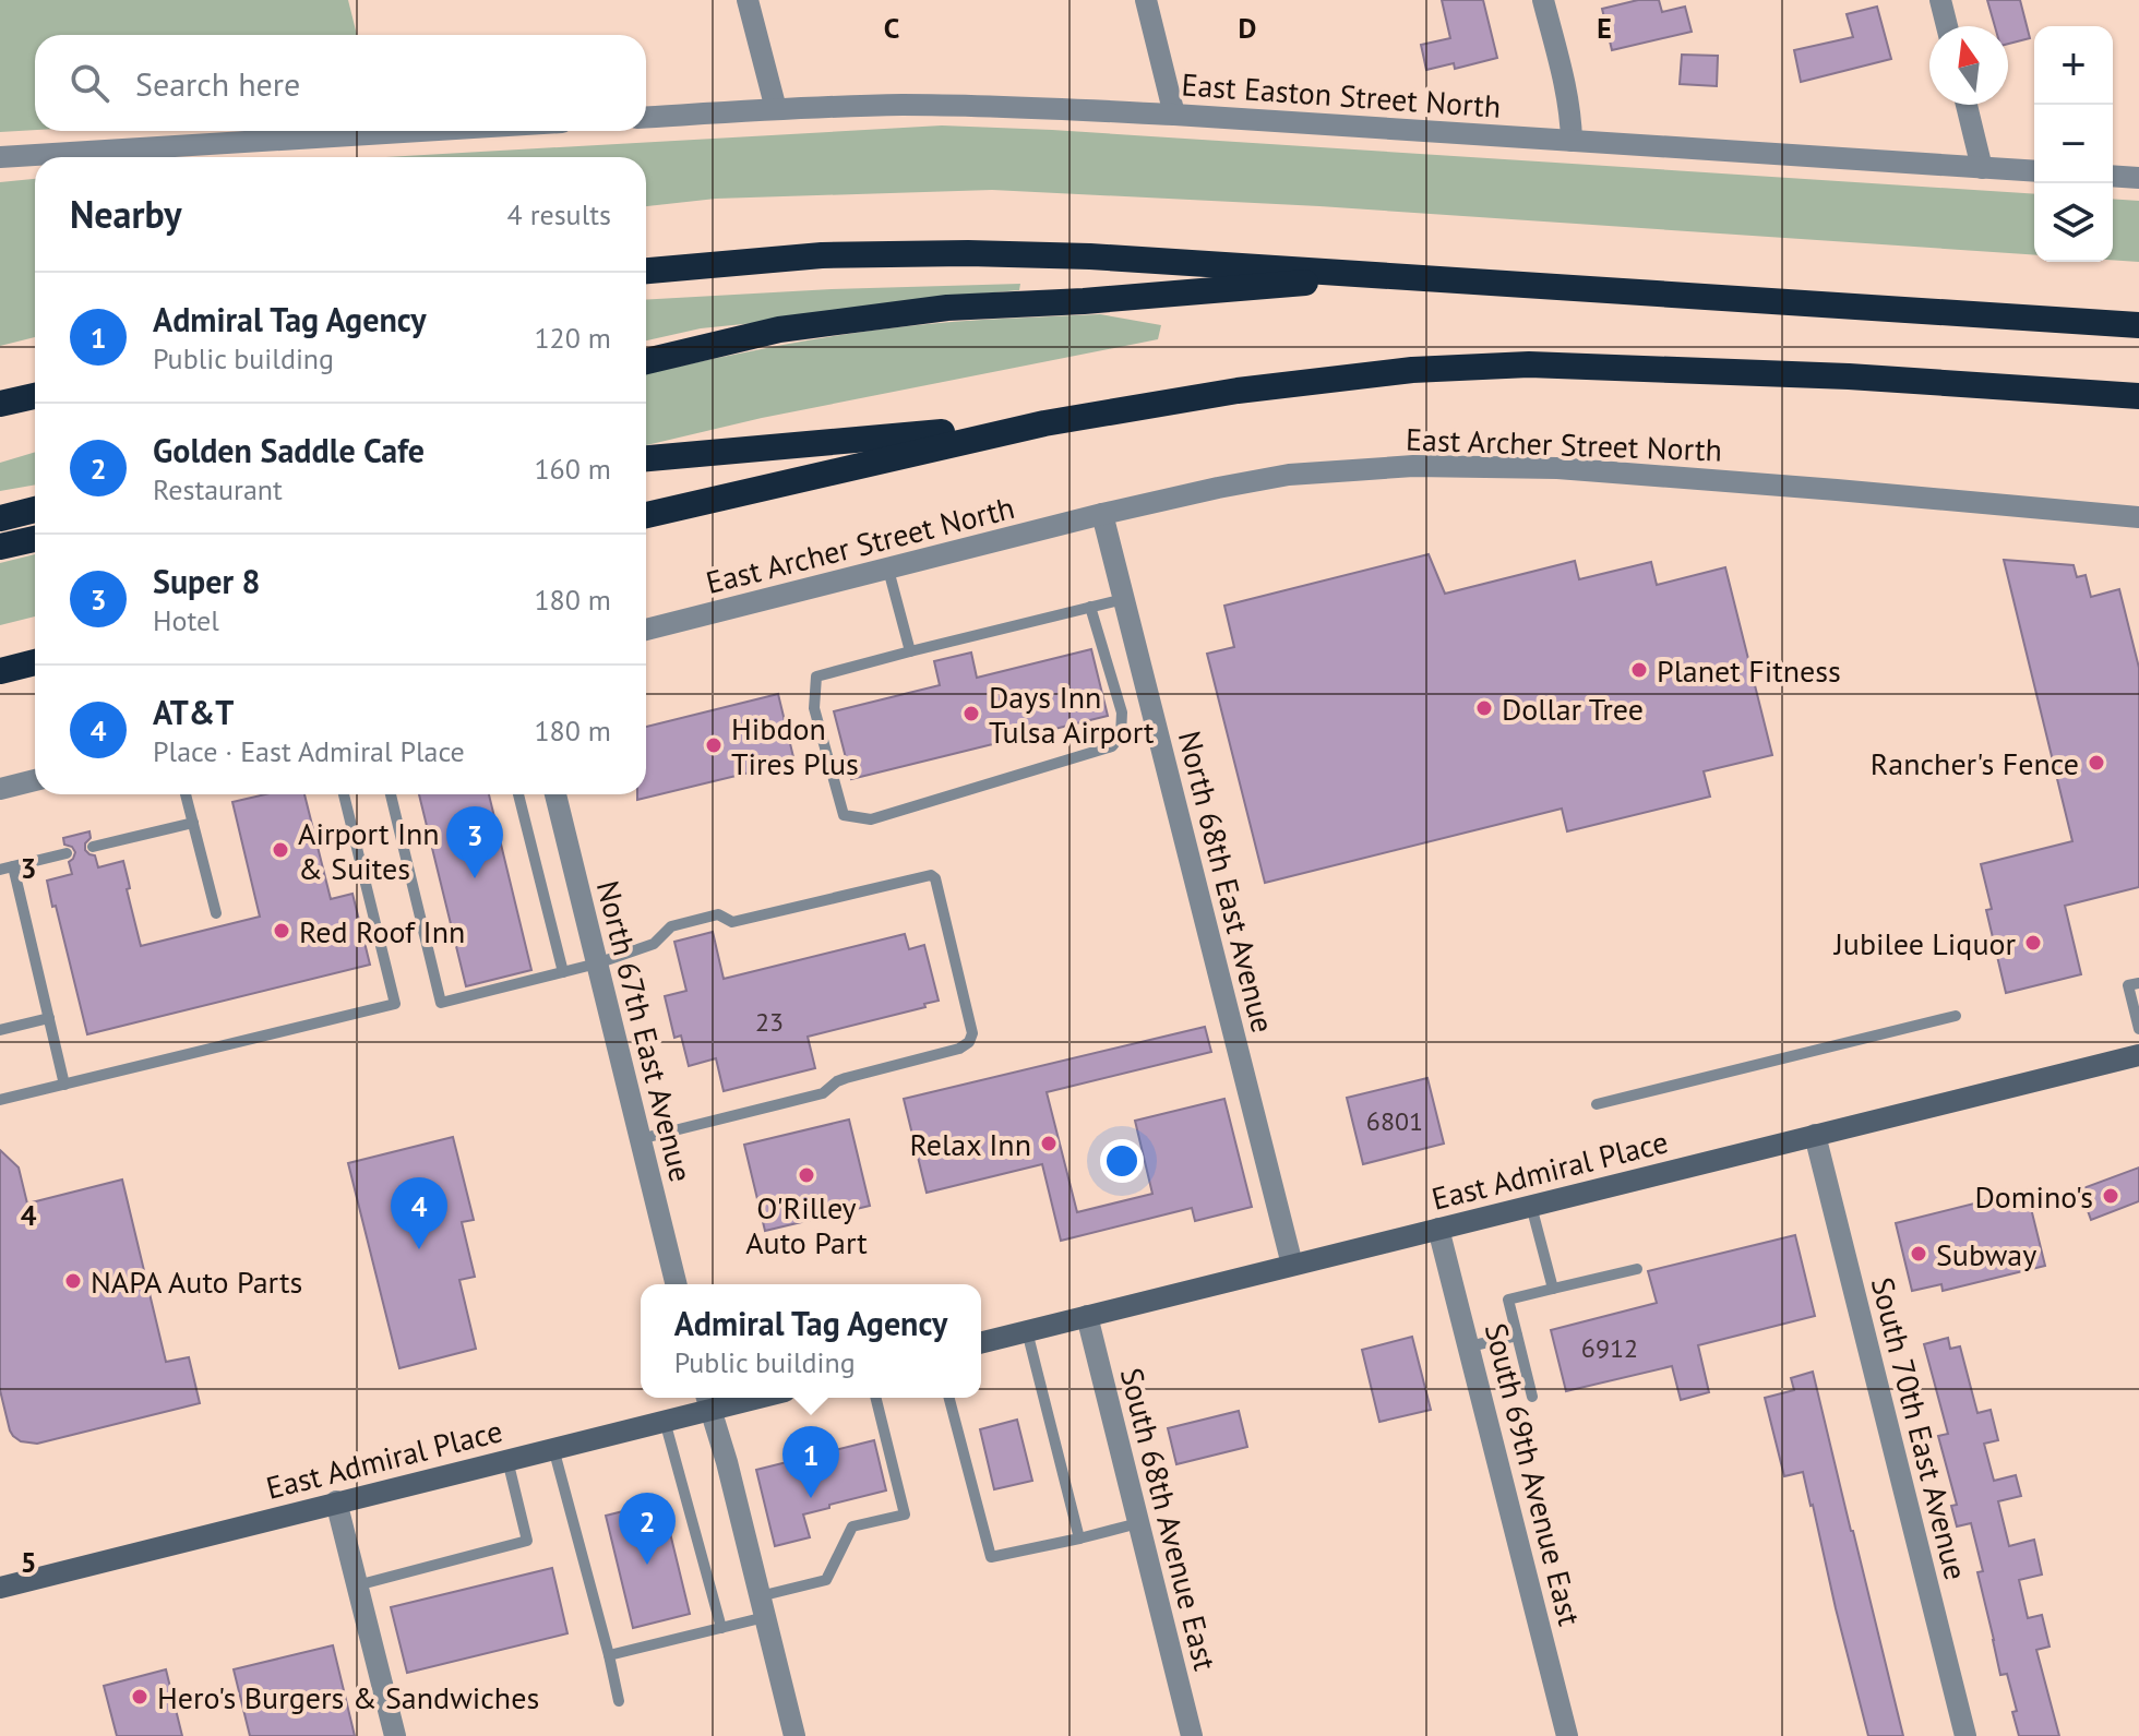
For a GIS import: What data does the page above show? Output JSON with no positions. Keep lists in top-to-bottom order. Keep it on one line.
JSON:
{"streets":{"main road":["East Admiral Place"],"street":["East Easton Street North","East Archer Street North","North 68th East Avenue","North 67th East Avenue","South 70th East Avenue","South 69th Avenue East","South 68th Avenue East"]},"crossings":[["East Archer Street North","North 68th East Avenue"],["North 68th East Avenue","East Admiral Place"],["East Admiral Place","South 70th East Avenue"],["East Admiral Place","South 69th Avenue East"],["East Admiral Place","South 68th Avenue East"]],"places":["Planet Fitness","Dollar Tree","Days Inn Tulsa Airport","Hibdon Tires Plus","Rancher's Fence","Airport Inn & Suites","Red Roof Inn","Jubilee Liquor","Relax Inn","O'Rilley Auto Part","Domino's","Subway","NAPA Auto Parts","Hero's Burgers & Sandwiches"],"house_numbers":["23","6801","6912"],"north":"top","page":{"map_buttons":["+","−"],"search":"Search here","heading":["Nearby","4 results"],"list":[{"mark":"1","name":"Admiral Tag Agency","note":"Public building","value":"120 m"},{"mark":"2","name":"Golden Saddle Cafe","note":"Restaurant","value":"160 m"},{"mark":"3","name":"Super 8","note":"Hotel","value":"180 m"},{"mark":"4","name":"AT&T","note":"Place · East Admiral Place","value":"180 m"}],"pins":["3","4","1","2"],"popup":["Admiral Tag Agency","Public building"]},"grid":{"columns":["C","D","E"],"rows":["3","4","5"]}}
